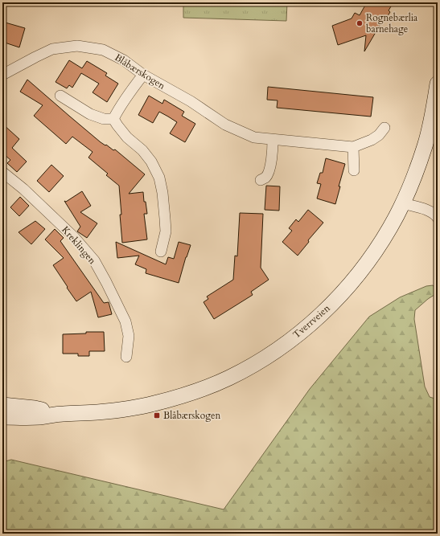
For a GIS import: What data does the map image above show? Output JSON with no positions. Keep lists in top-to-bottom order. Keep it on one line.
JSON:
{"streets":{"main road":["Tverrveien"],"street":["Blåbærskogen","Kreklingen"]},"places":{"other":["Rognebærlia barnehage"],"transit":["Blåbærskogen"]}}
